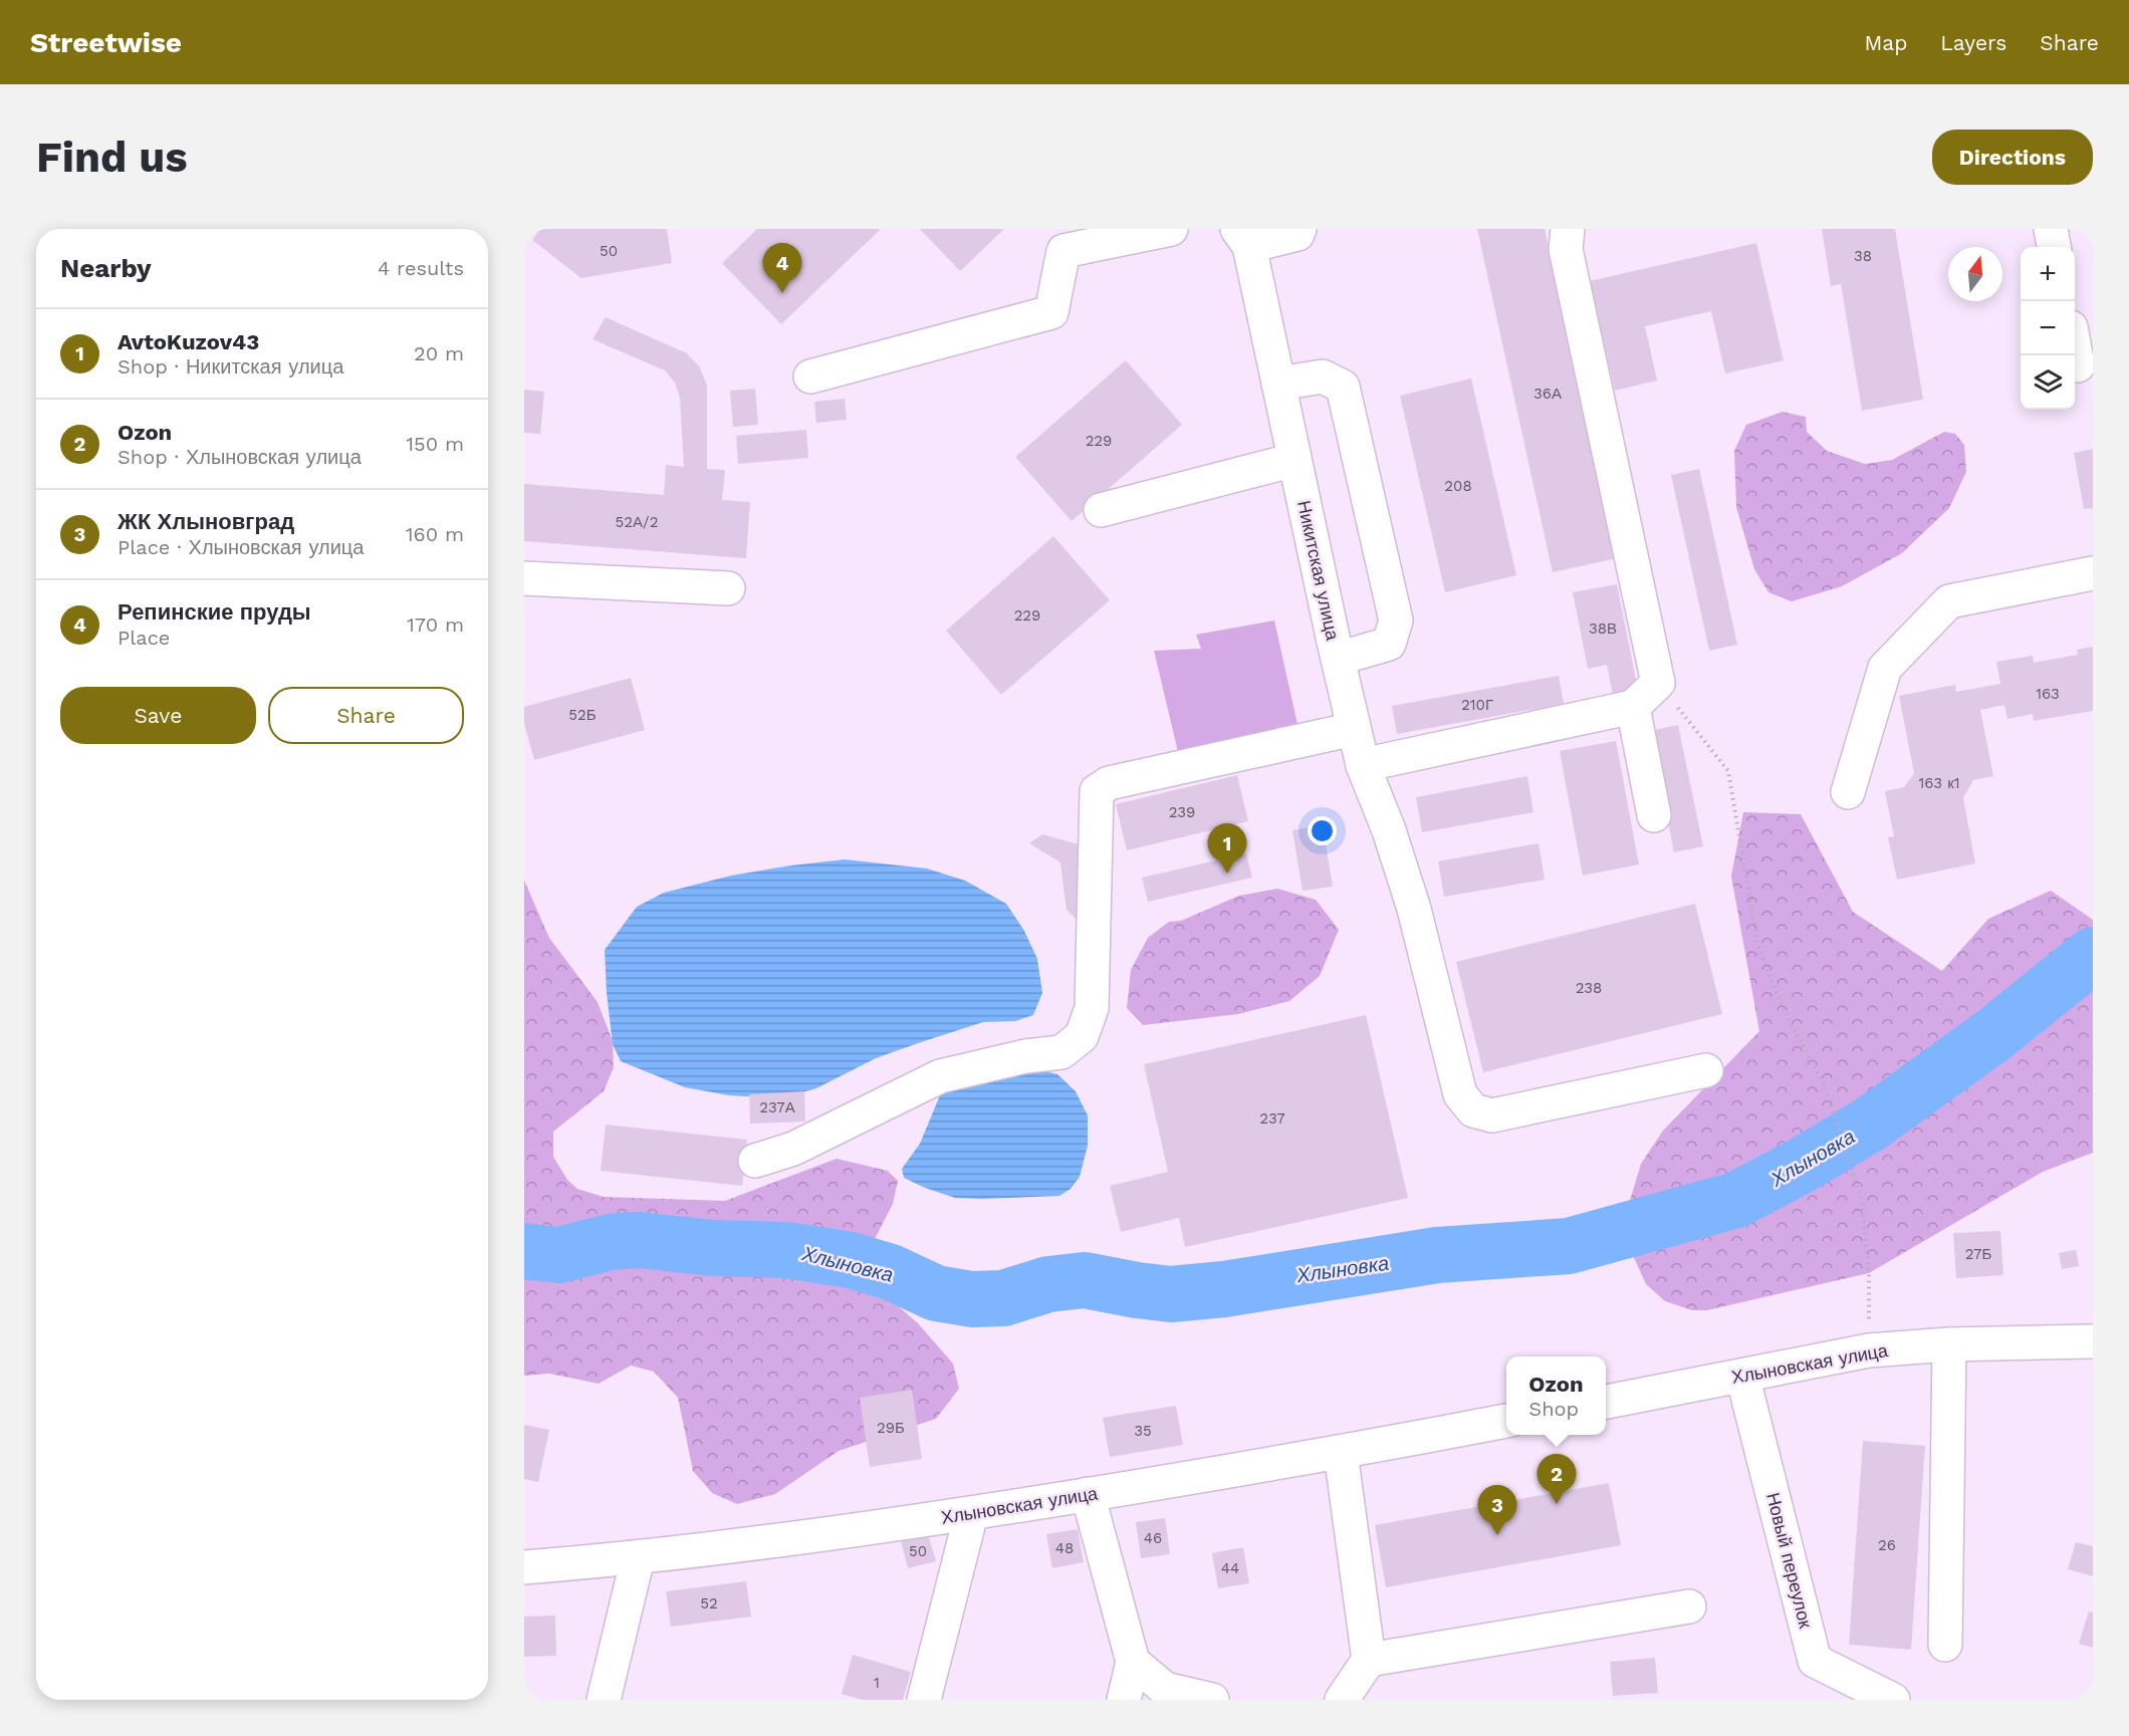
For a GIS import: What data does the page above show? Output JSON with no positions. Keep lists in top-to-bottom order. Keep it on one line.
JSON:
{"streets":{"street":["Никитская улица","Хлыновская улица","Новый переулок"]},"crossings":[["Хлыновская улица","Новый переулок"]],"water":["Хлыновка"],"house_numbers":["50","38","36А","229","208","52А/2","229","38В","163","210Г","52Б","163 к1","239","238","237А","237","27Б","29Б","35","46","26","48","50","44","52","1"],"north":"top","page":{"header":"Streetwise","nav":["Map","Layers","Share"],"buttons":["Directions",["Save","Share"]],"title":"Find us","heading":["Nearby","4 results"],"pins":["4","1","2","3"],"map_buttons":["+","−"],"list":[{"mark":"1","name":"AvtoKuzov43","note":"Shop · Никитская улица","value":"20 m"},{"mark":"2","name":"Ozon","note":"Shop · Хлыновская улица","value":"150 m"},{"mark":"3","name":"ЖК Хлыновград","note":"Place · Хлыновская улица","value":"160 m"},{"mark":"4","name":"Репинские пруды","note":"Place","value":"170 m"}],"popup":["Ozon","Shop"]}}
